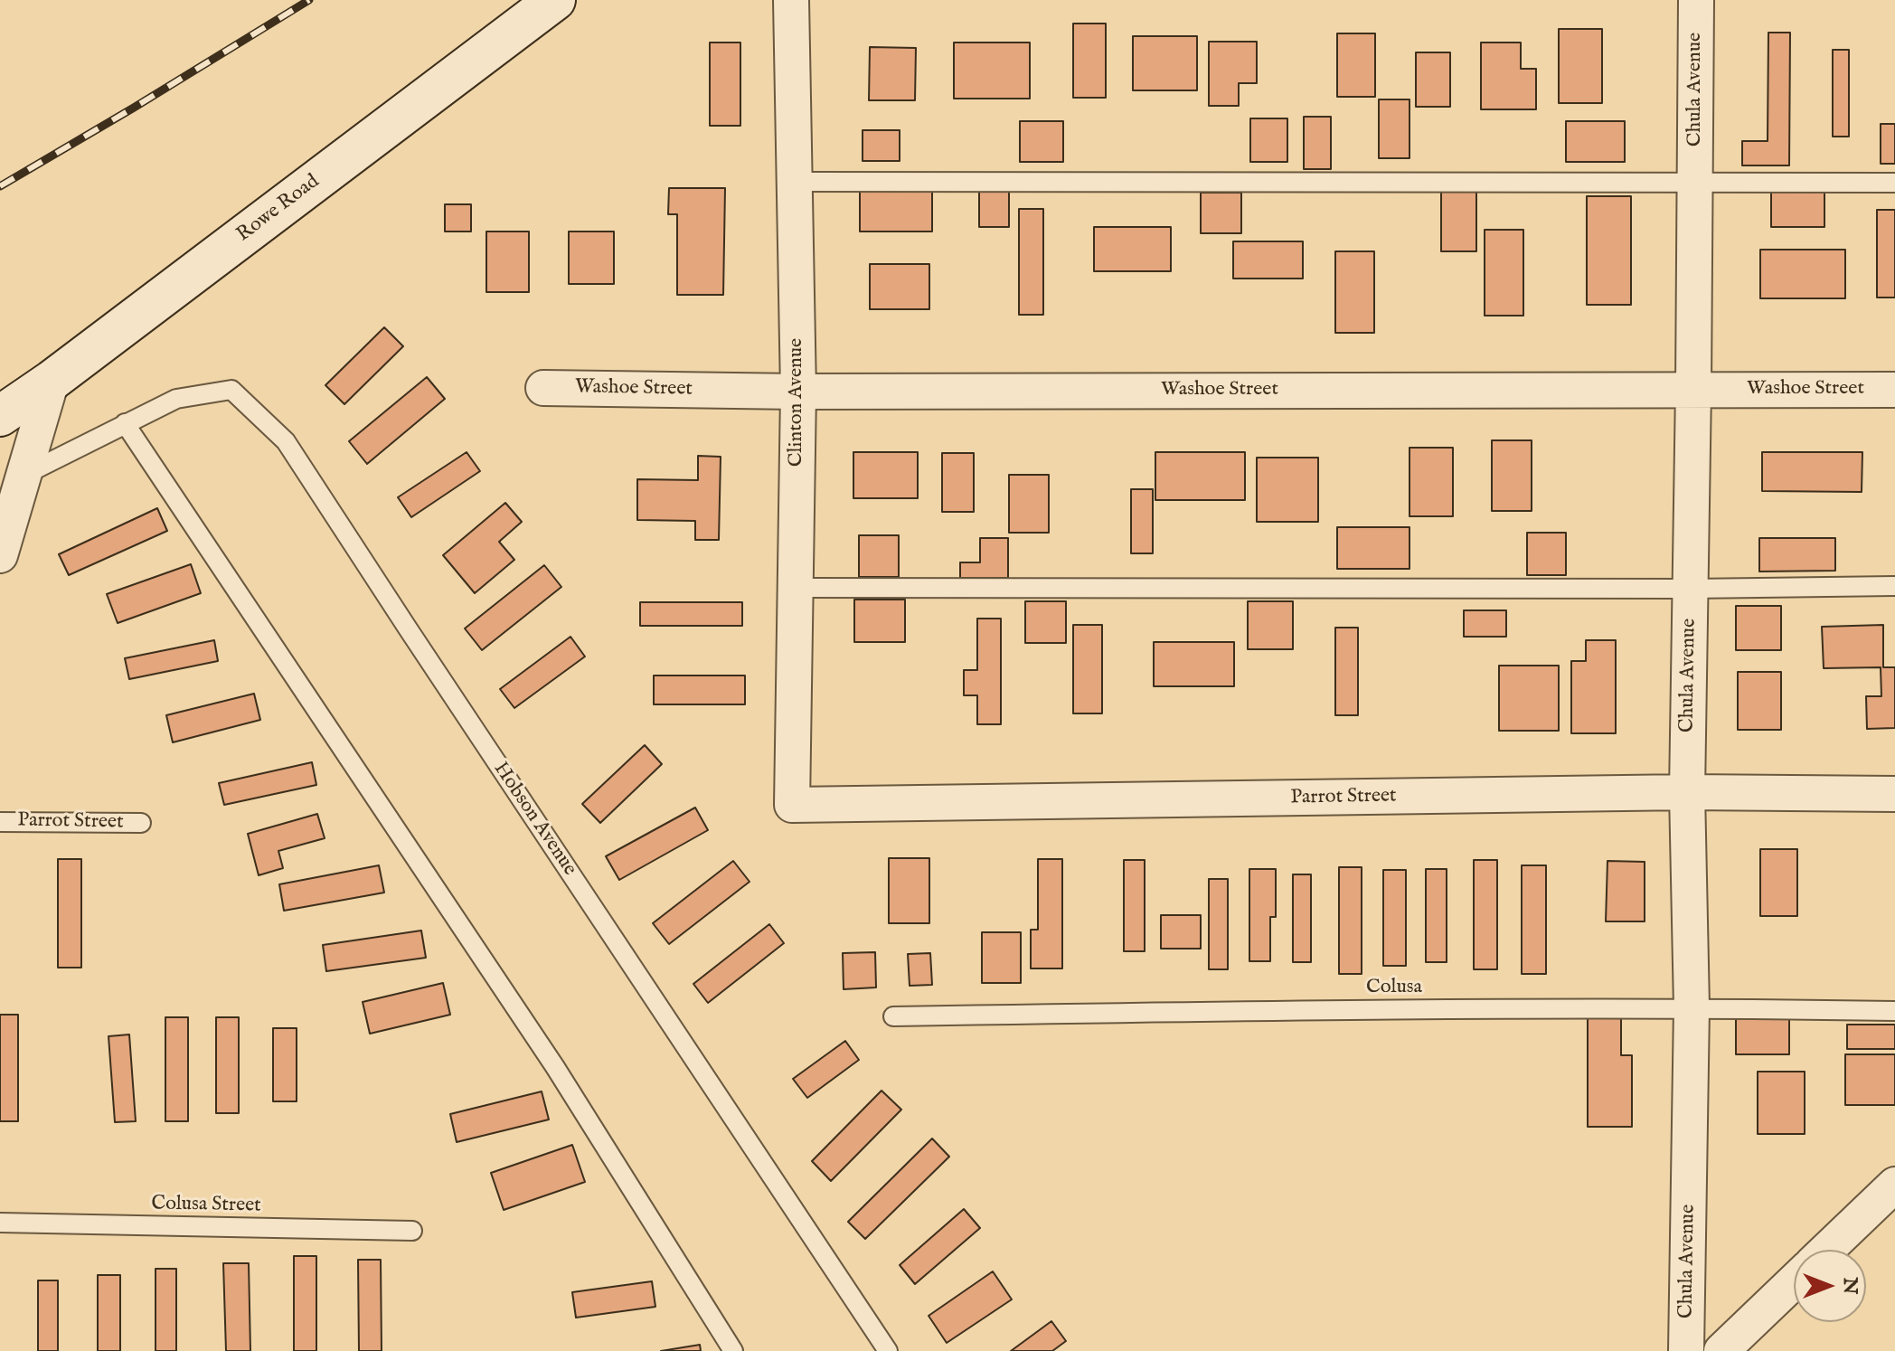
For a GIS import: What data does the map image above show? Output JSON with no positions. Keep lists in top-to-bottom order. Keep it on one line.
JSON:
{"streets":{"main road":["Rowe Road"],"street":["Chula Avenue","Washoe Street","Clinton Avenue","Parrot Street"],"lane":["Hobson Avenue","Colusa","Colusa Street"]},"crossings":[["Chula Avenue","Washoe Street"],["Chula Avenue","Parrot Street"],["Chula Avenue","Colusa"],["Washoe Street","Clinton Avenue"],["Clinton Avenue","Parrot Street"]],"north":"right"}
